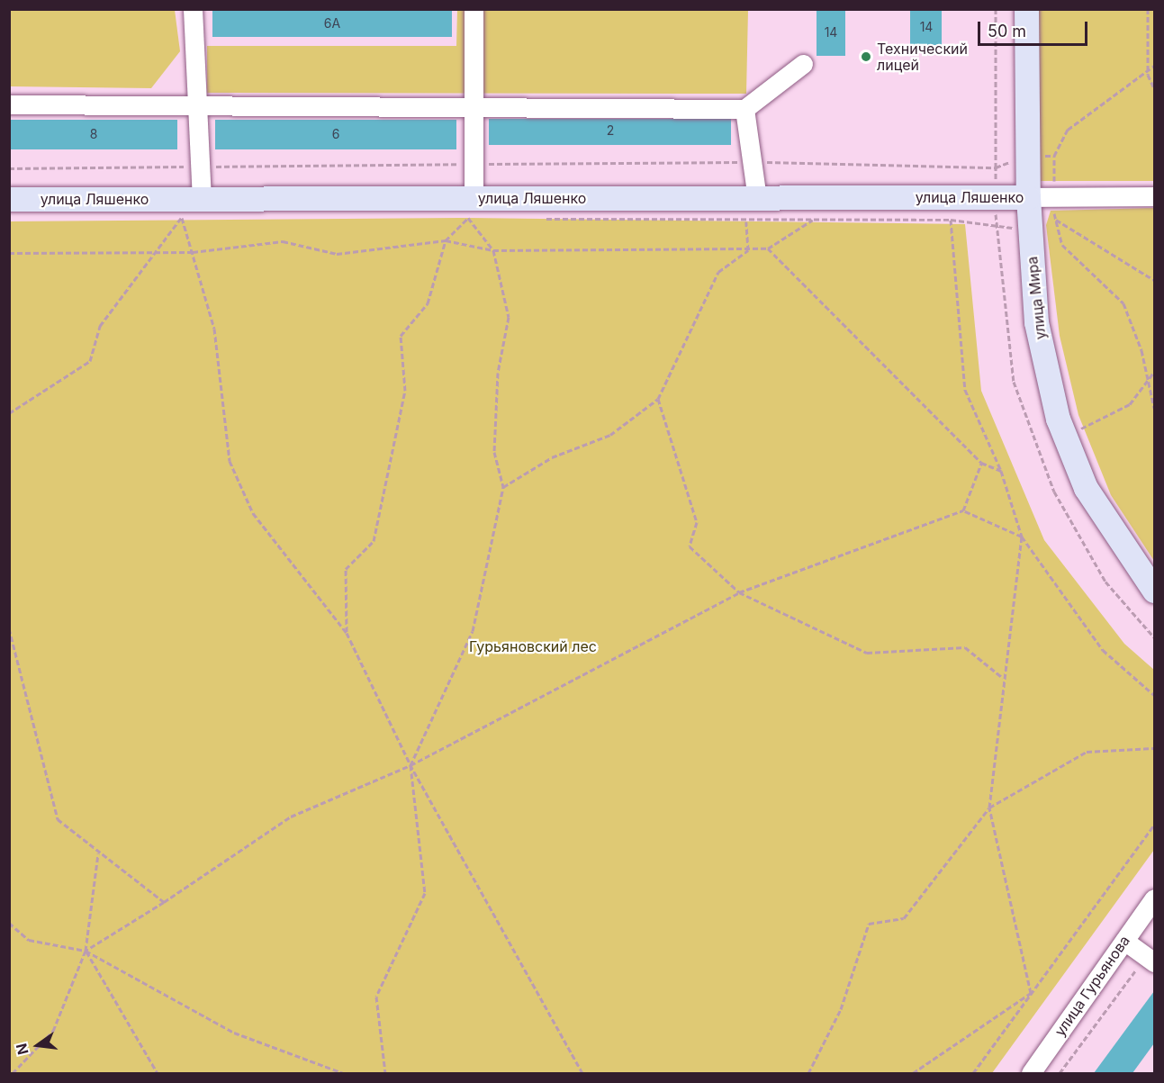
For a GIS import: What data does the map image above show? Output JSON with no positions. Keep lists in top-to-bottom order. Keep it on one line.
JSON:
{"streets":{"main road":["улица Ляшенко","улица Мира"],"street":["улица Гурьянова"]},"crossings":[["улица Ляшенко","улица Мира"]],"parks":["Гурьяновский лес"],"places":["Технический лицей"],"house_numbers":["6А","14","14","2","8","6"],"scale_bar":"50 m","north":"left"}
